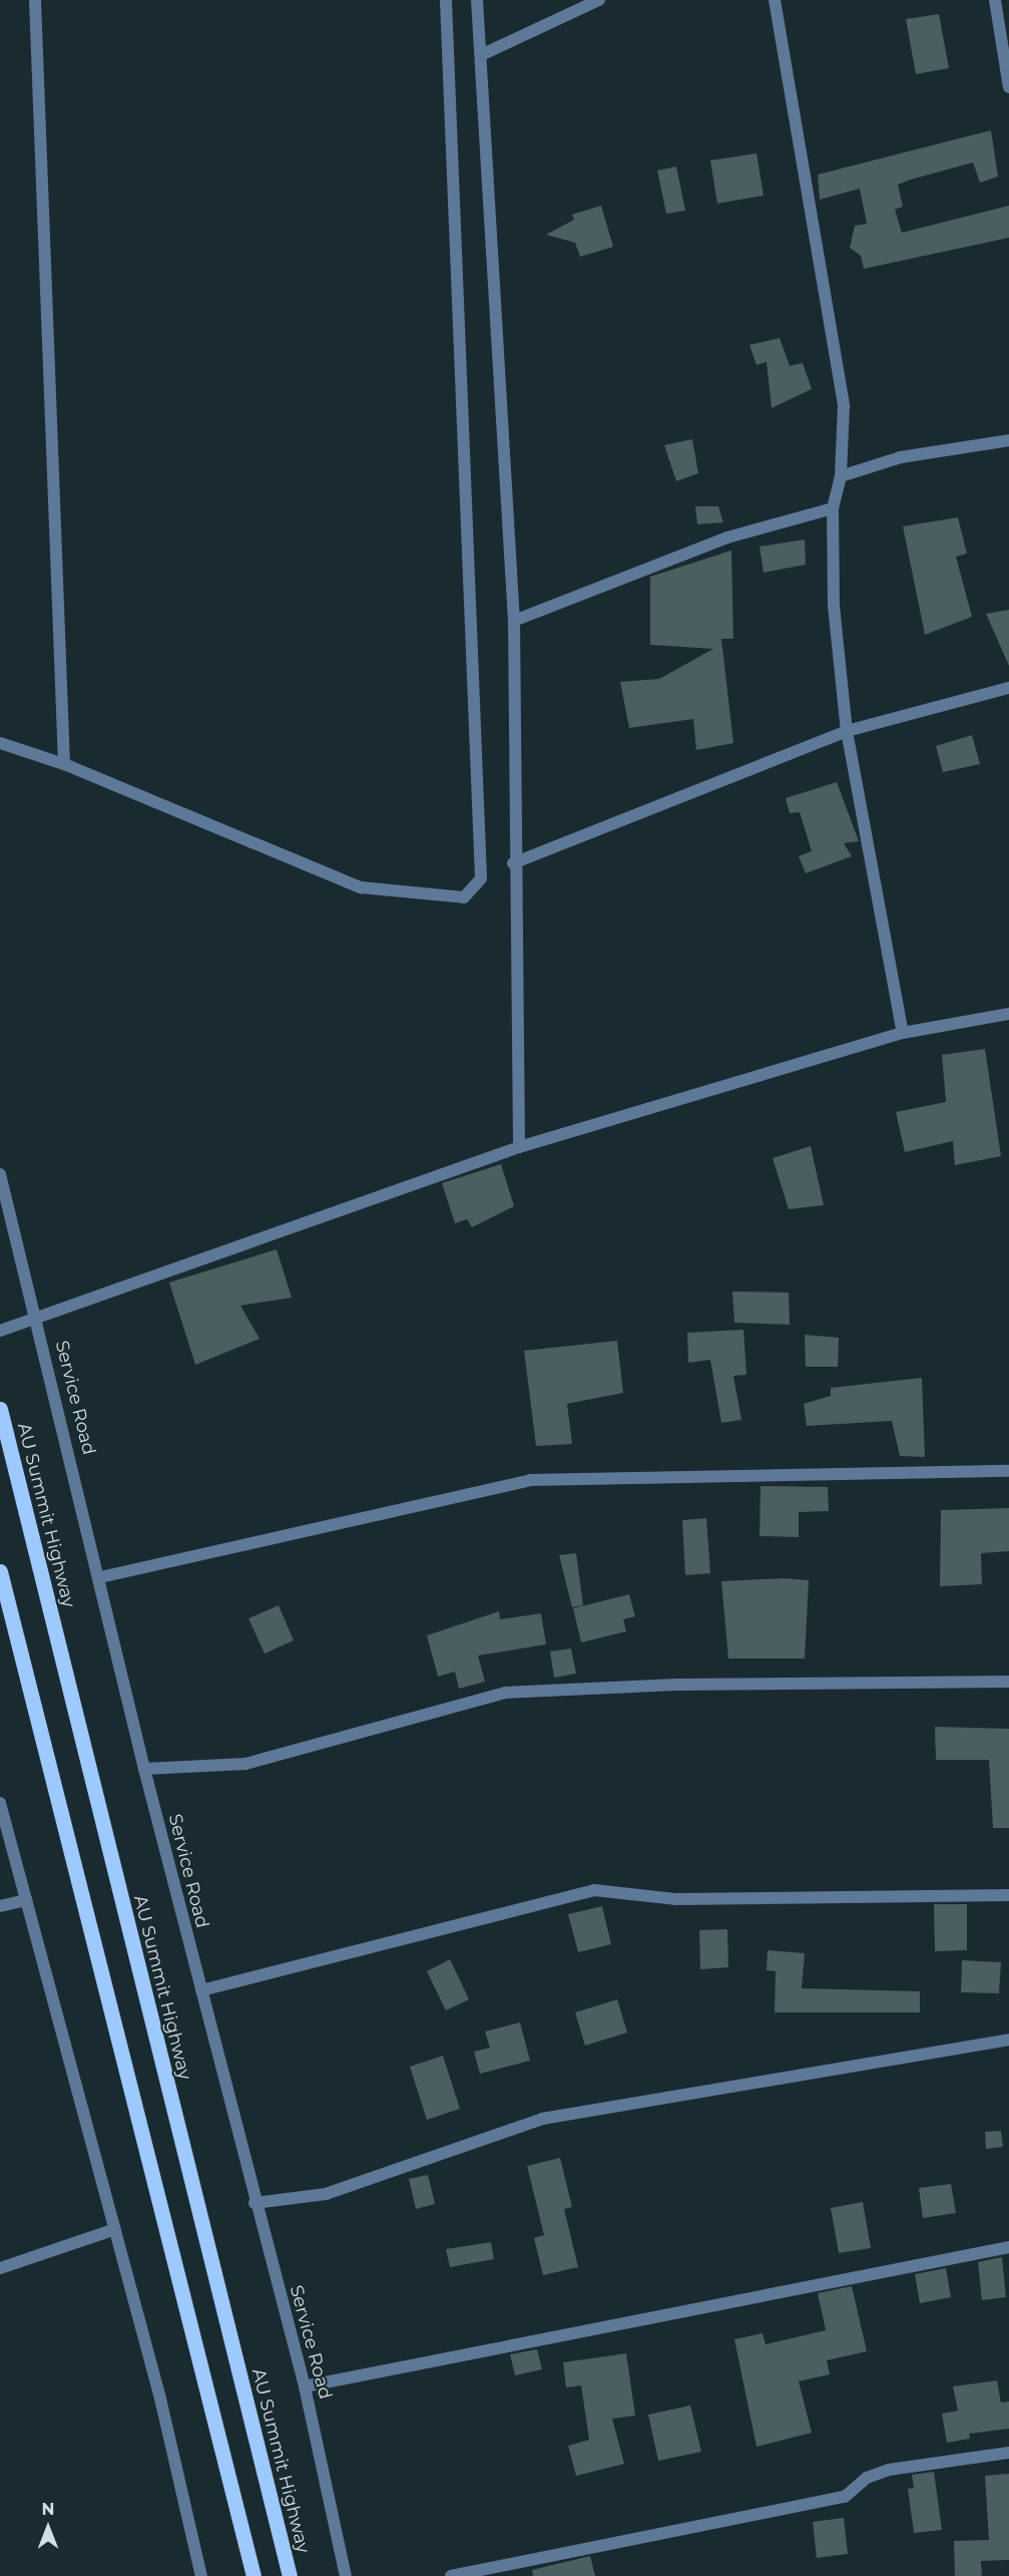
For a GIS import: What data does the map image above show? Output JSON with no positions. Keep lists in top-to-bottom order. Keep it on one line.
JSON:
{"streets":{"main road":["AU Summit Highway"],"street":["Service Road"]},"north":"top"}
